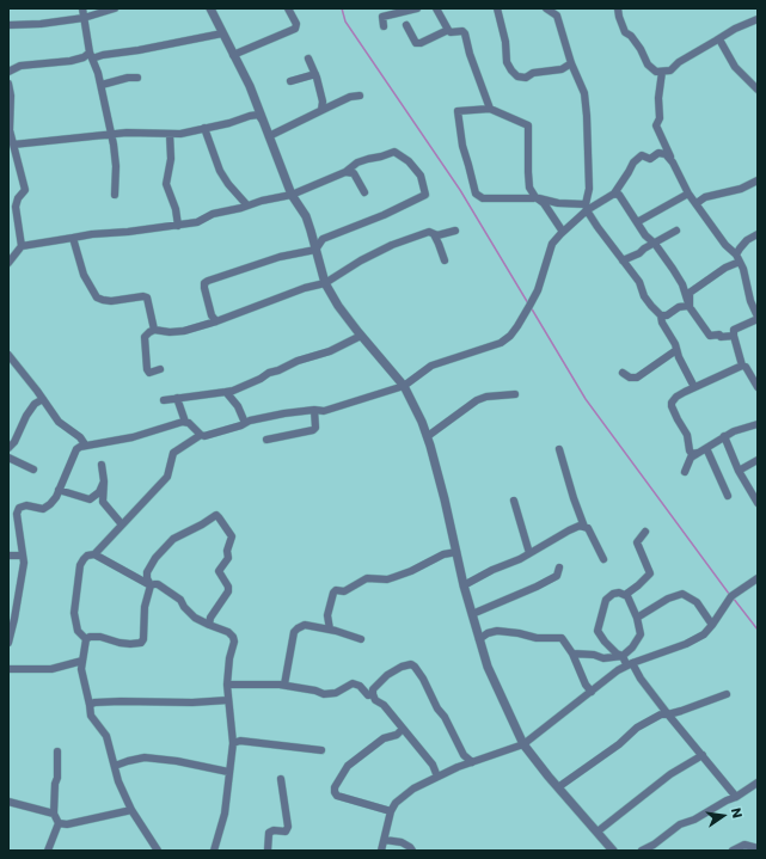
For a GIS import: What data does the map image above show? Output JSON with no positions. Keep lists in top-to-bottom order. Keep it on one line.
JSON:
{"north":"right"}
